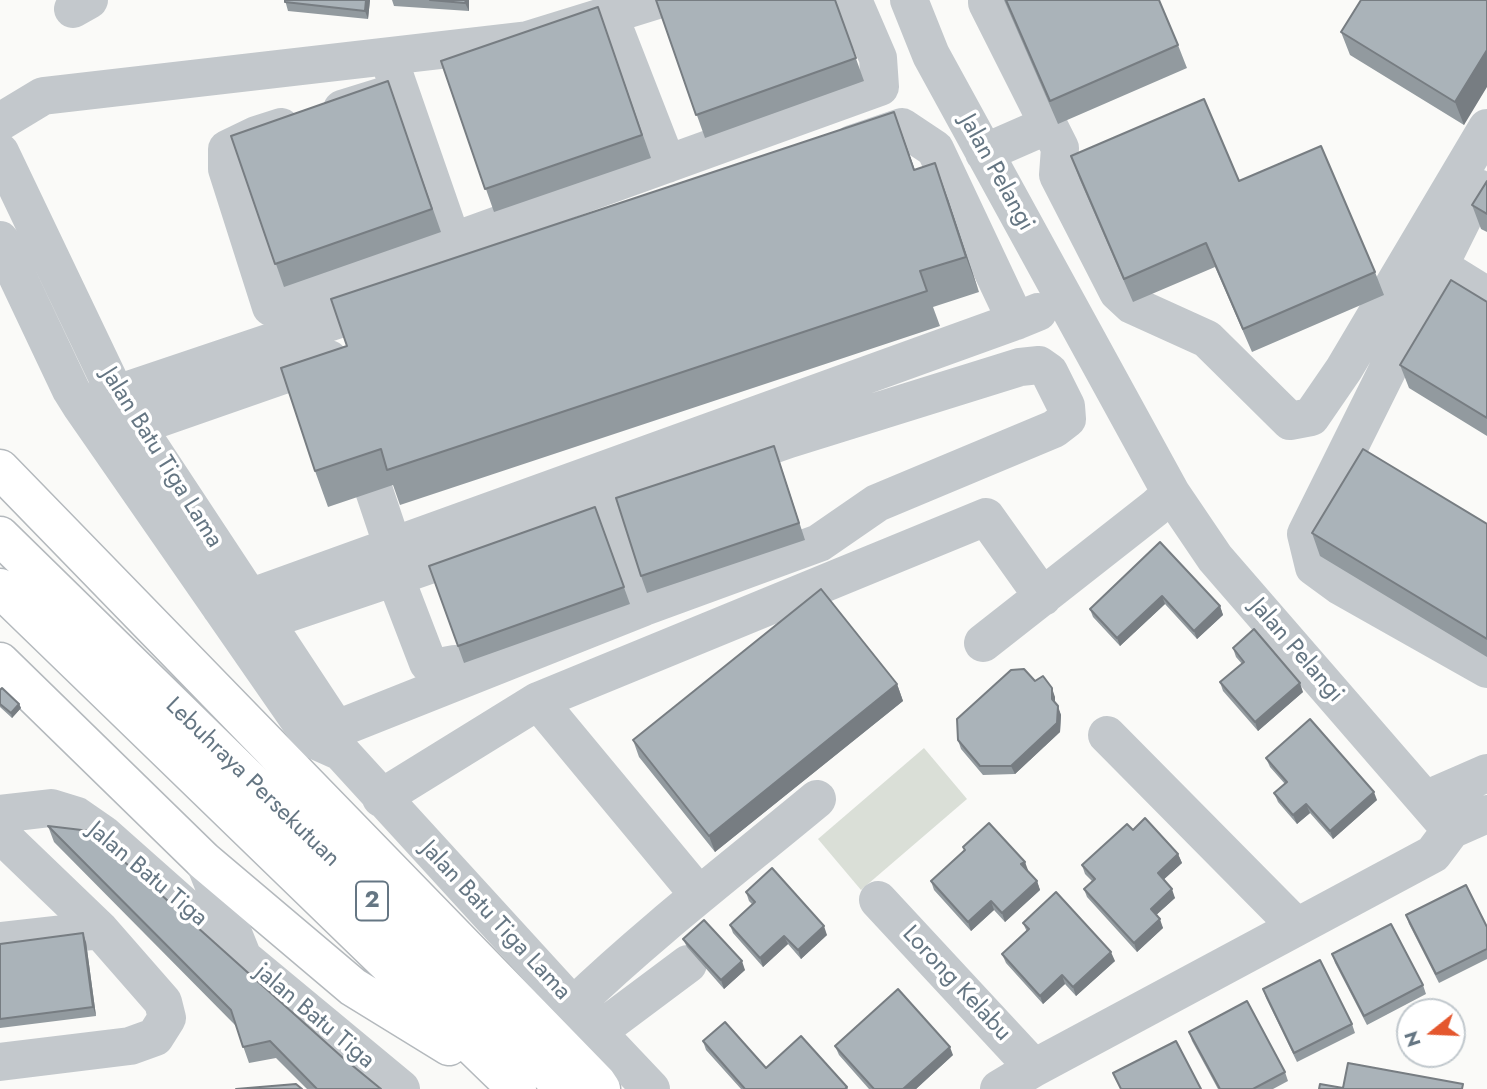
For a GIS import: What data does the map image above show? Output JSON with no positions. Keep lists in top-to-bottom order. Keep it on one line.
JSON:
{"streets":{"highway":["Lebuhraya Persekutuan","2"],"street":["Jalan Pelangi","Jalan Batu Tiga Lama","Jalan Batu Tiga","Lorong Kelabu","jalan Batu Tiga"]},"crossings":[["Jalan Batu Tiga","jalan Batu Tiga"]],"north":"left"}
